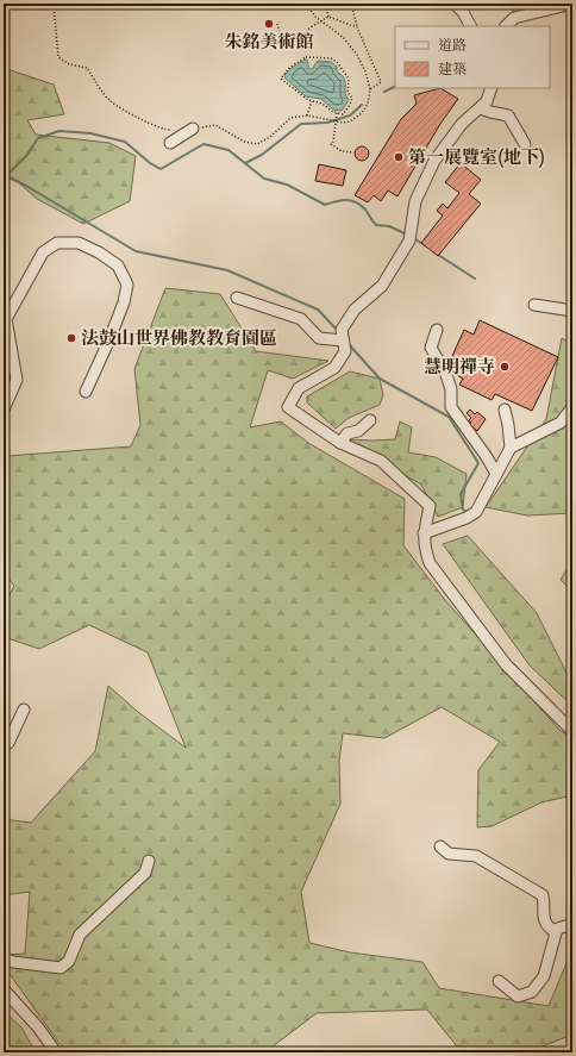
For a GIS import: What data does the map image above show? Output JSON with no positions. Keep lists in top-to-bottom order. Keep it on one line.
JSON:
{"places":["朱銘美術館","第一展覽室(地下)","法鼓山世界佛教教育園區","慧明禪寺"],"legend":["道路","建築"]}
